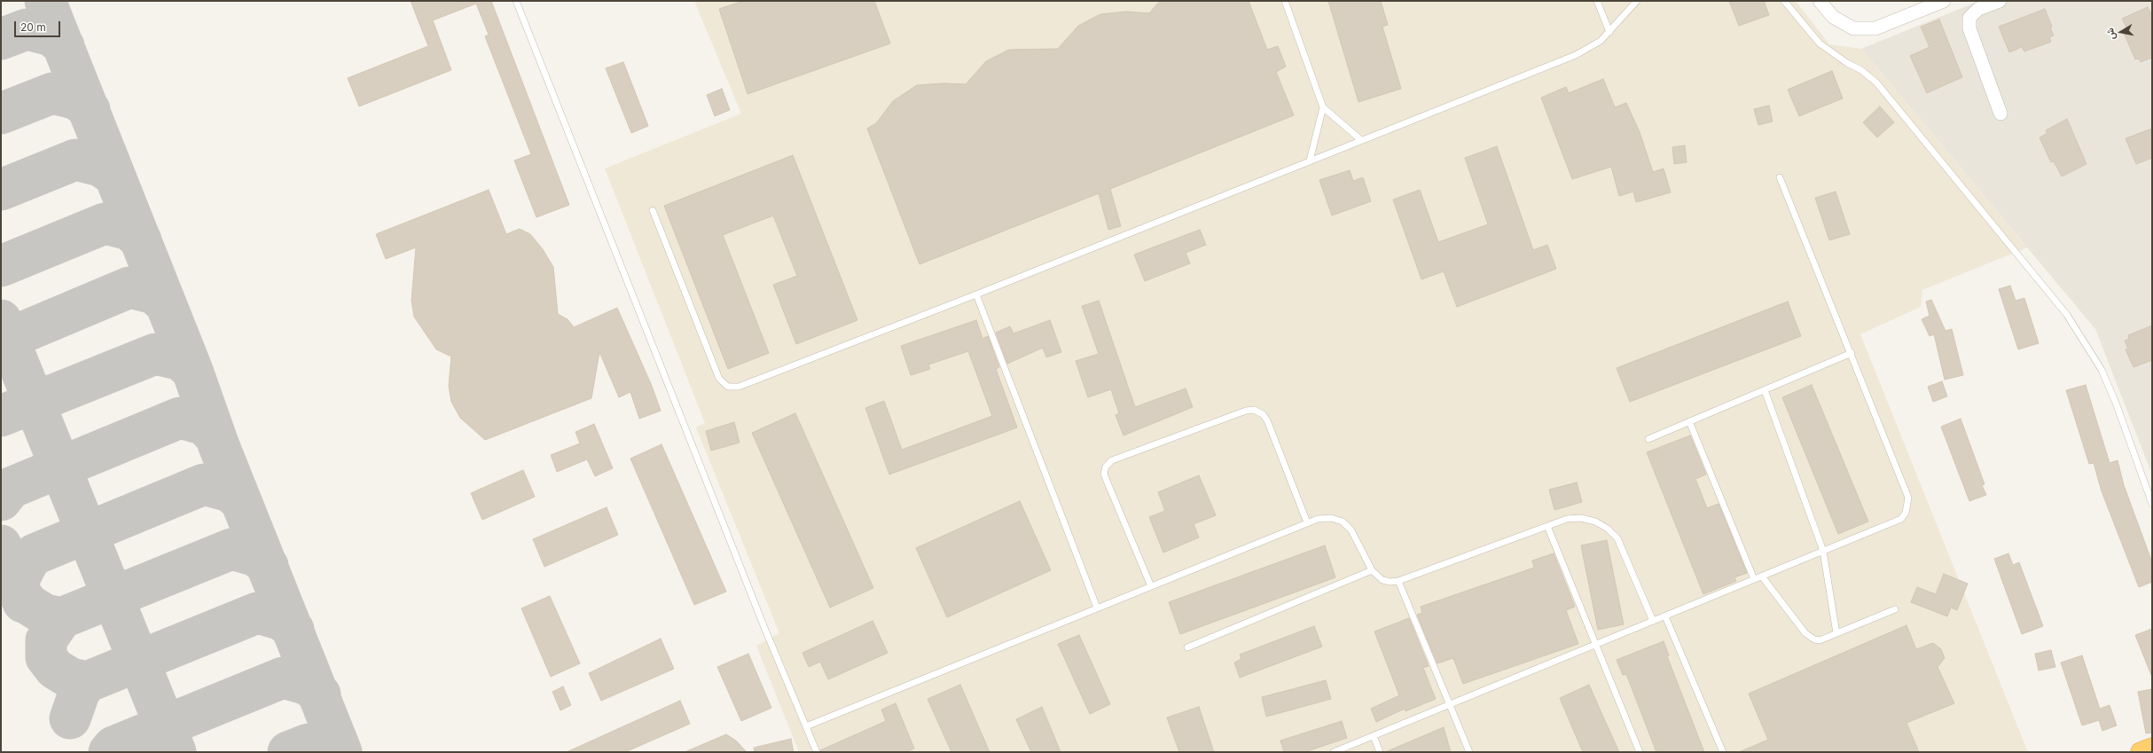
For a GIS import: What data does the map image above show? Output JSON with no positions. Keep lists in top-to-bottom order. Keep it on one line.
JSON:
{"scale_bar":"20 m","north":"left"}
